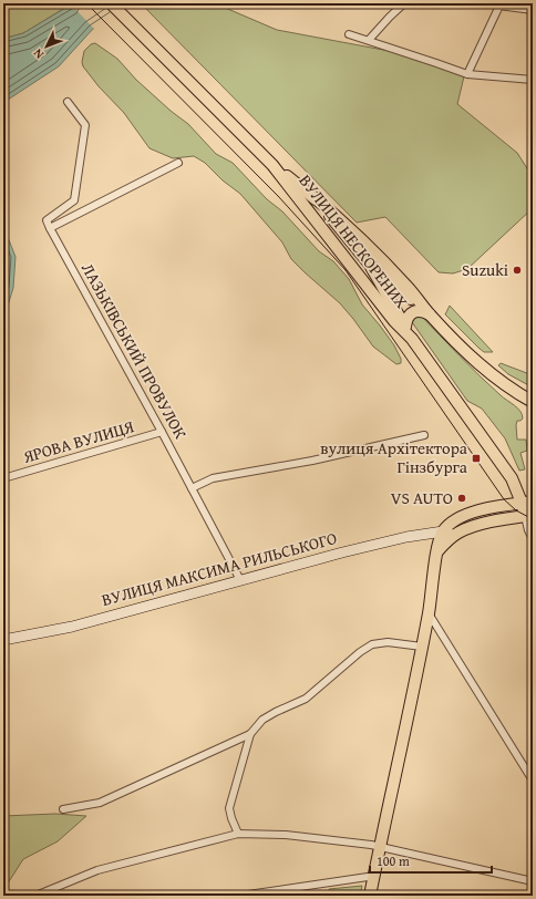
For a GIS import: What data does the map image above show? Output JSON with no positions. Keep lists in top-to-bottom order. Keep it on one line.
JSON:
{"streets":{"main road":["ВУЛИЦЯ НЕСКОРЕНИХ","ВУЛИЦЯ МАКСИМА РИЛЬСЬКОГО"],"street":["ЛАЗЬКІВСЬКИЙ ПРОВУЛОК","ЯРОВА ВУЛИЦЯ"]},"crossings":[["ВУЛИЦЯ НЕСКОРЕНИХ","ВУЛИЦЯ МАКСИМА РИЛЬСЬКОГО"],["ЛАЗЬКІВСЬКИЙ ПРОВУЛОК","ЯРОВА ВУЛИЦЯ"],["ЛАЗЬКІВСЬКИЙ ПРОВУЛОК","ВУЛИЦЯ МАКСИМА РИЛЬСЬКОГО"]],"places":{"other":["Suzuki","VS AUTO"],"transit":["вулиця Архітектора Гінзбурга"]},"scale_bar":"100 m","north":"bottom left"}
